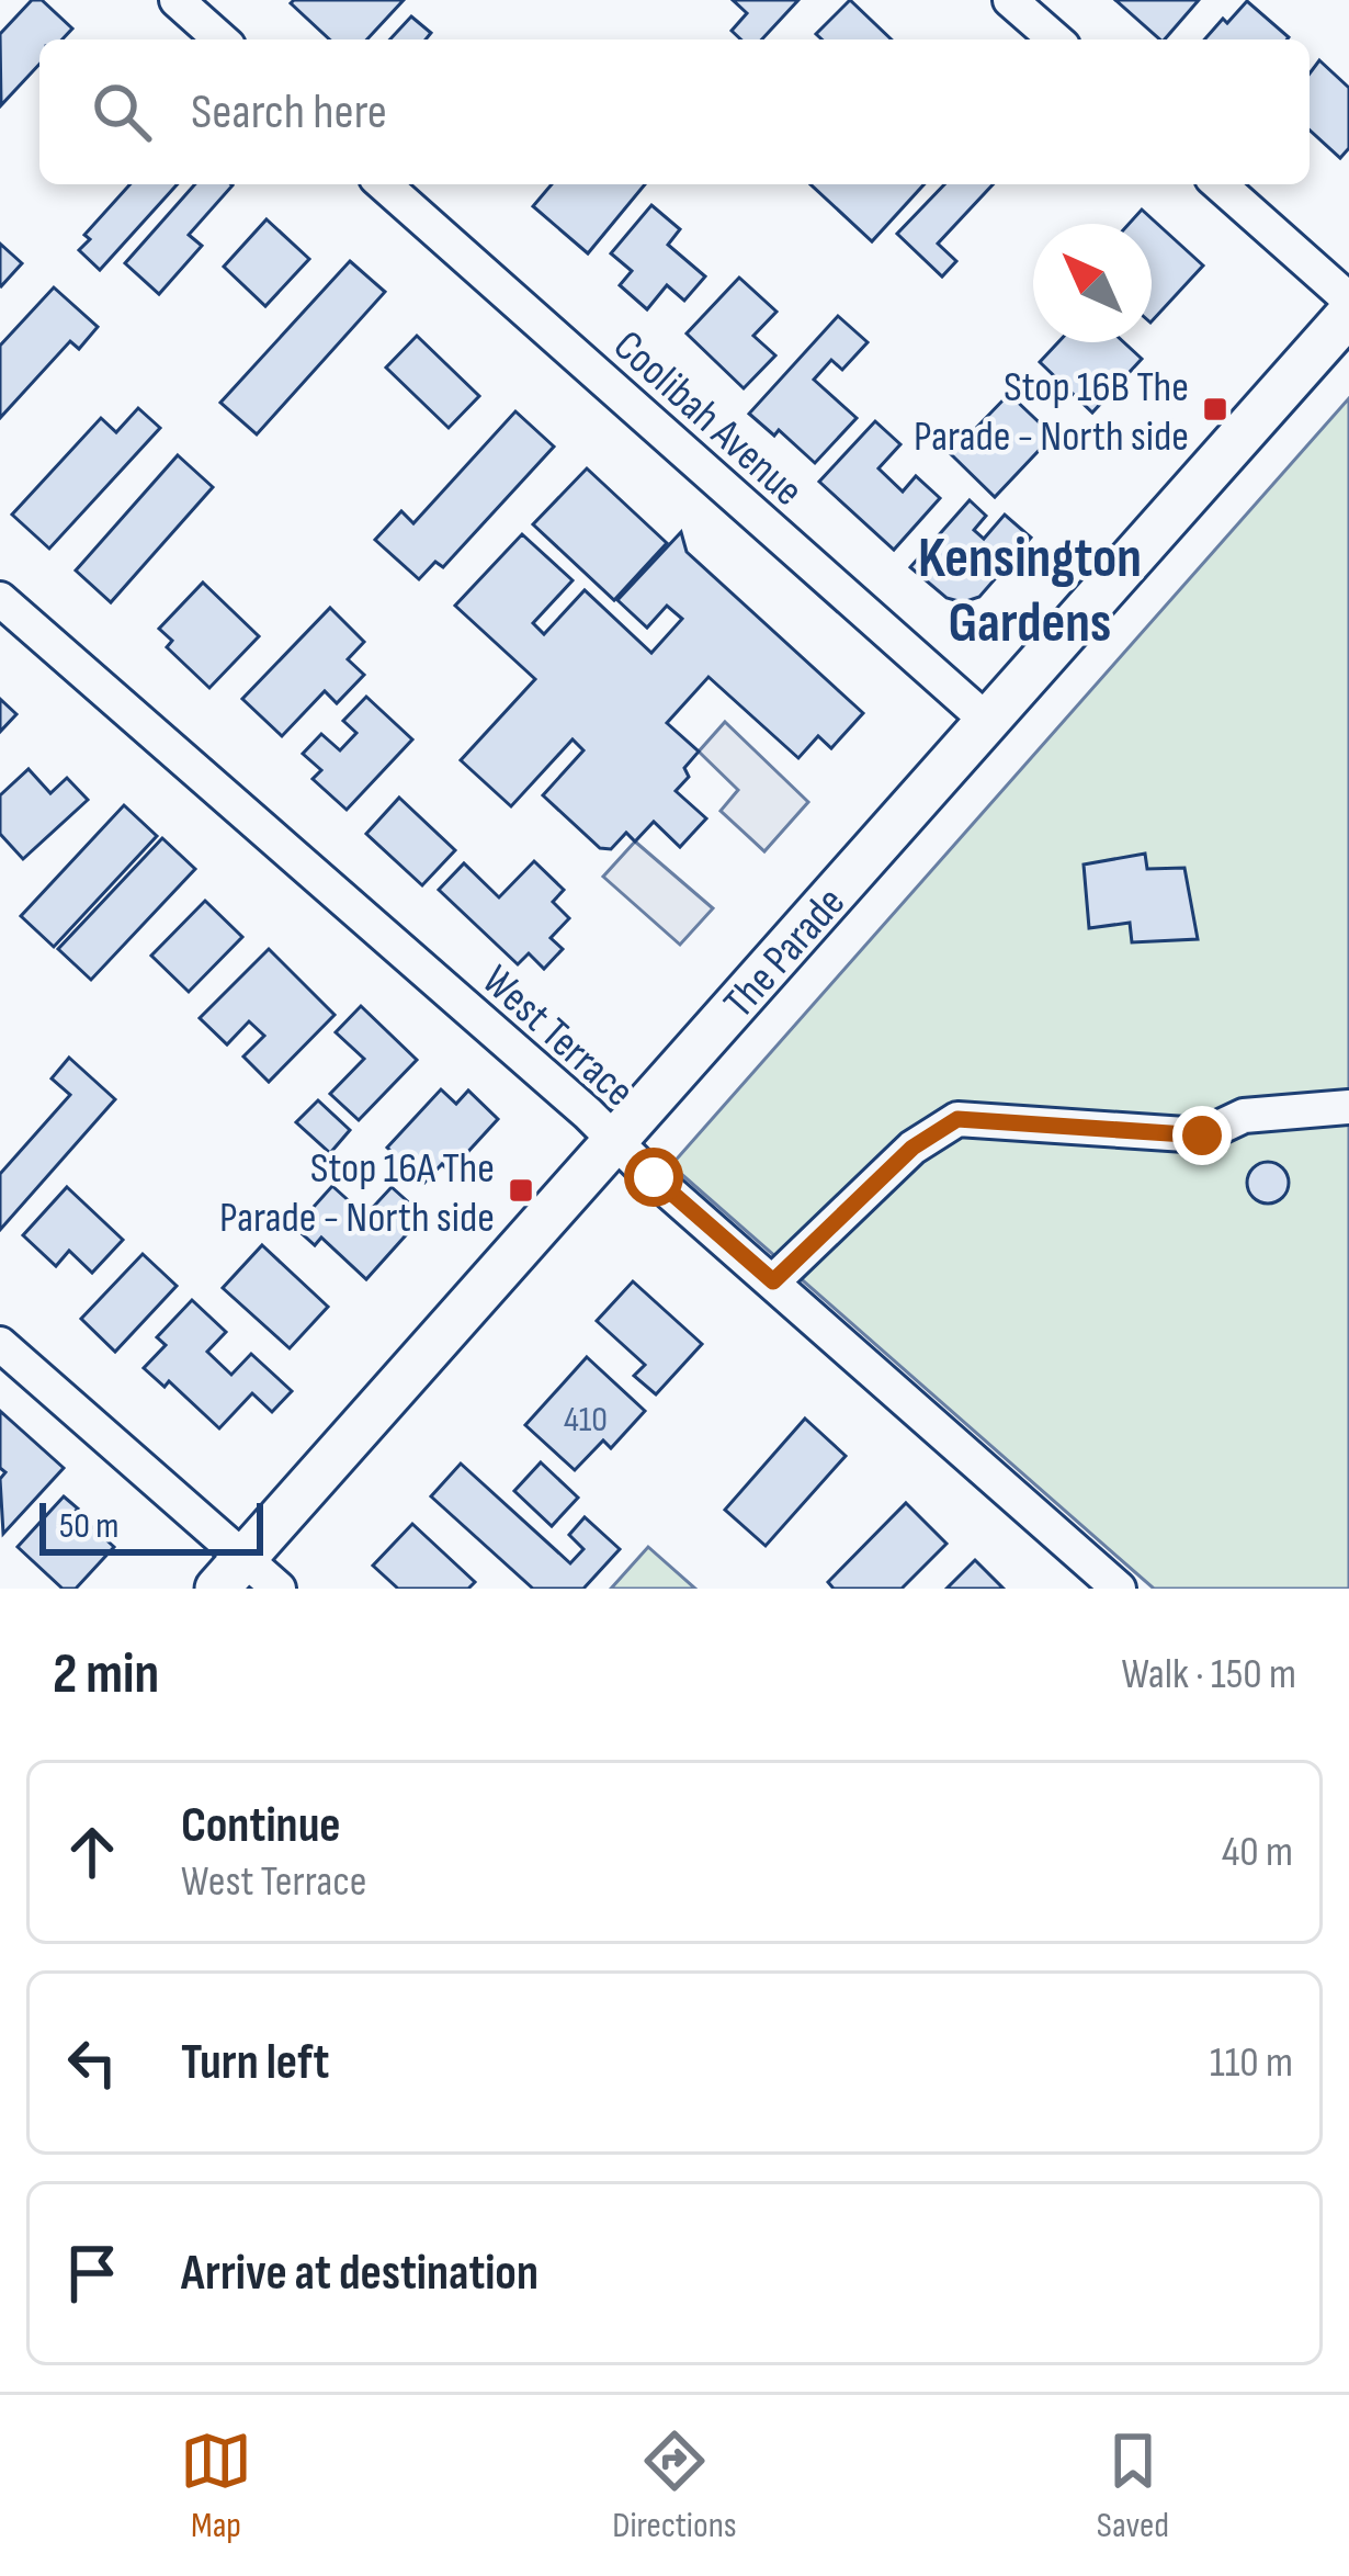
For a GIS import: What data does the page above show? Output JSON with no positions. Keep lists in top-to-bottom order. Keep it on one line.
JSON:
{"streets":{"main road":["The Parade"],"street":["Coolibah Avenue","West Terrace"]},"crossings":[["Coolibah Avenue","The Parade"],["The Parade","West Terrace"]],"districts":["Kensington Gardens"],"places":{"transit":["Stop 16B The Parade - North side","Stop 16A The Parade - North side"]},"house_numbers":["410"],"scale_bar":"50 m","north":"top left","page":{"search":"Search here","scale":"50 m","heading":["2 min","Walk · 150 m"],"list":[["Continue","West Terrace","40 m"],["Turn left","110 m"],"Arrive at destination"],"nav":["Map","Directions","Saved"]}}
